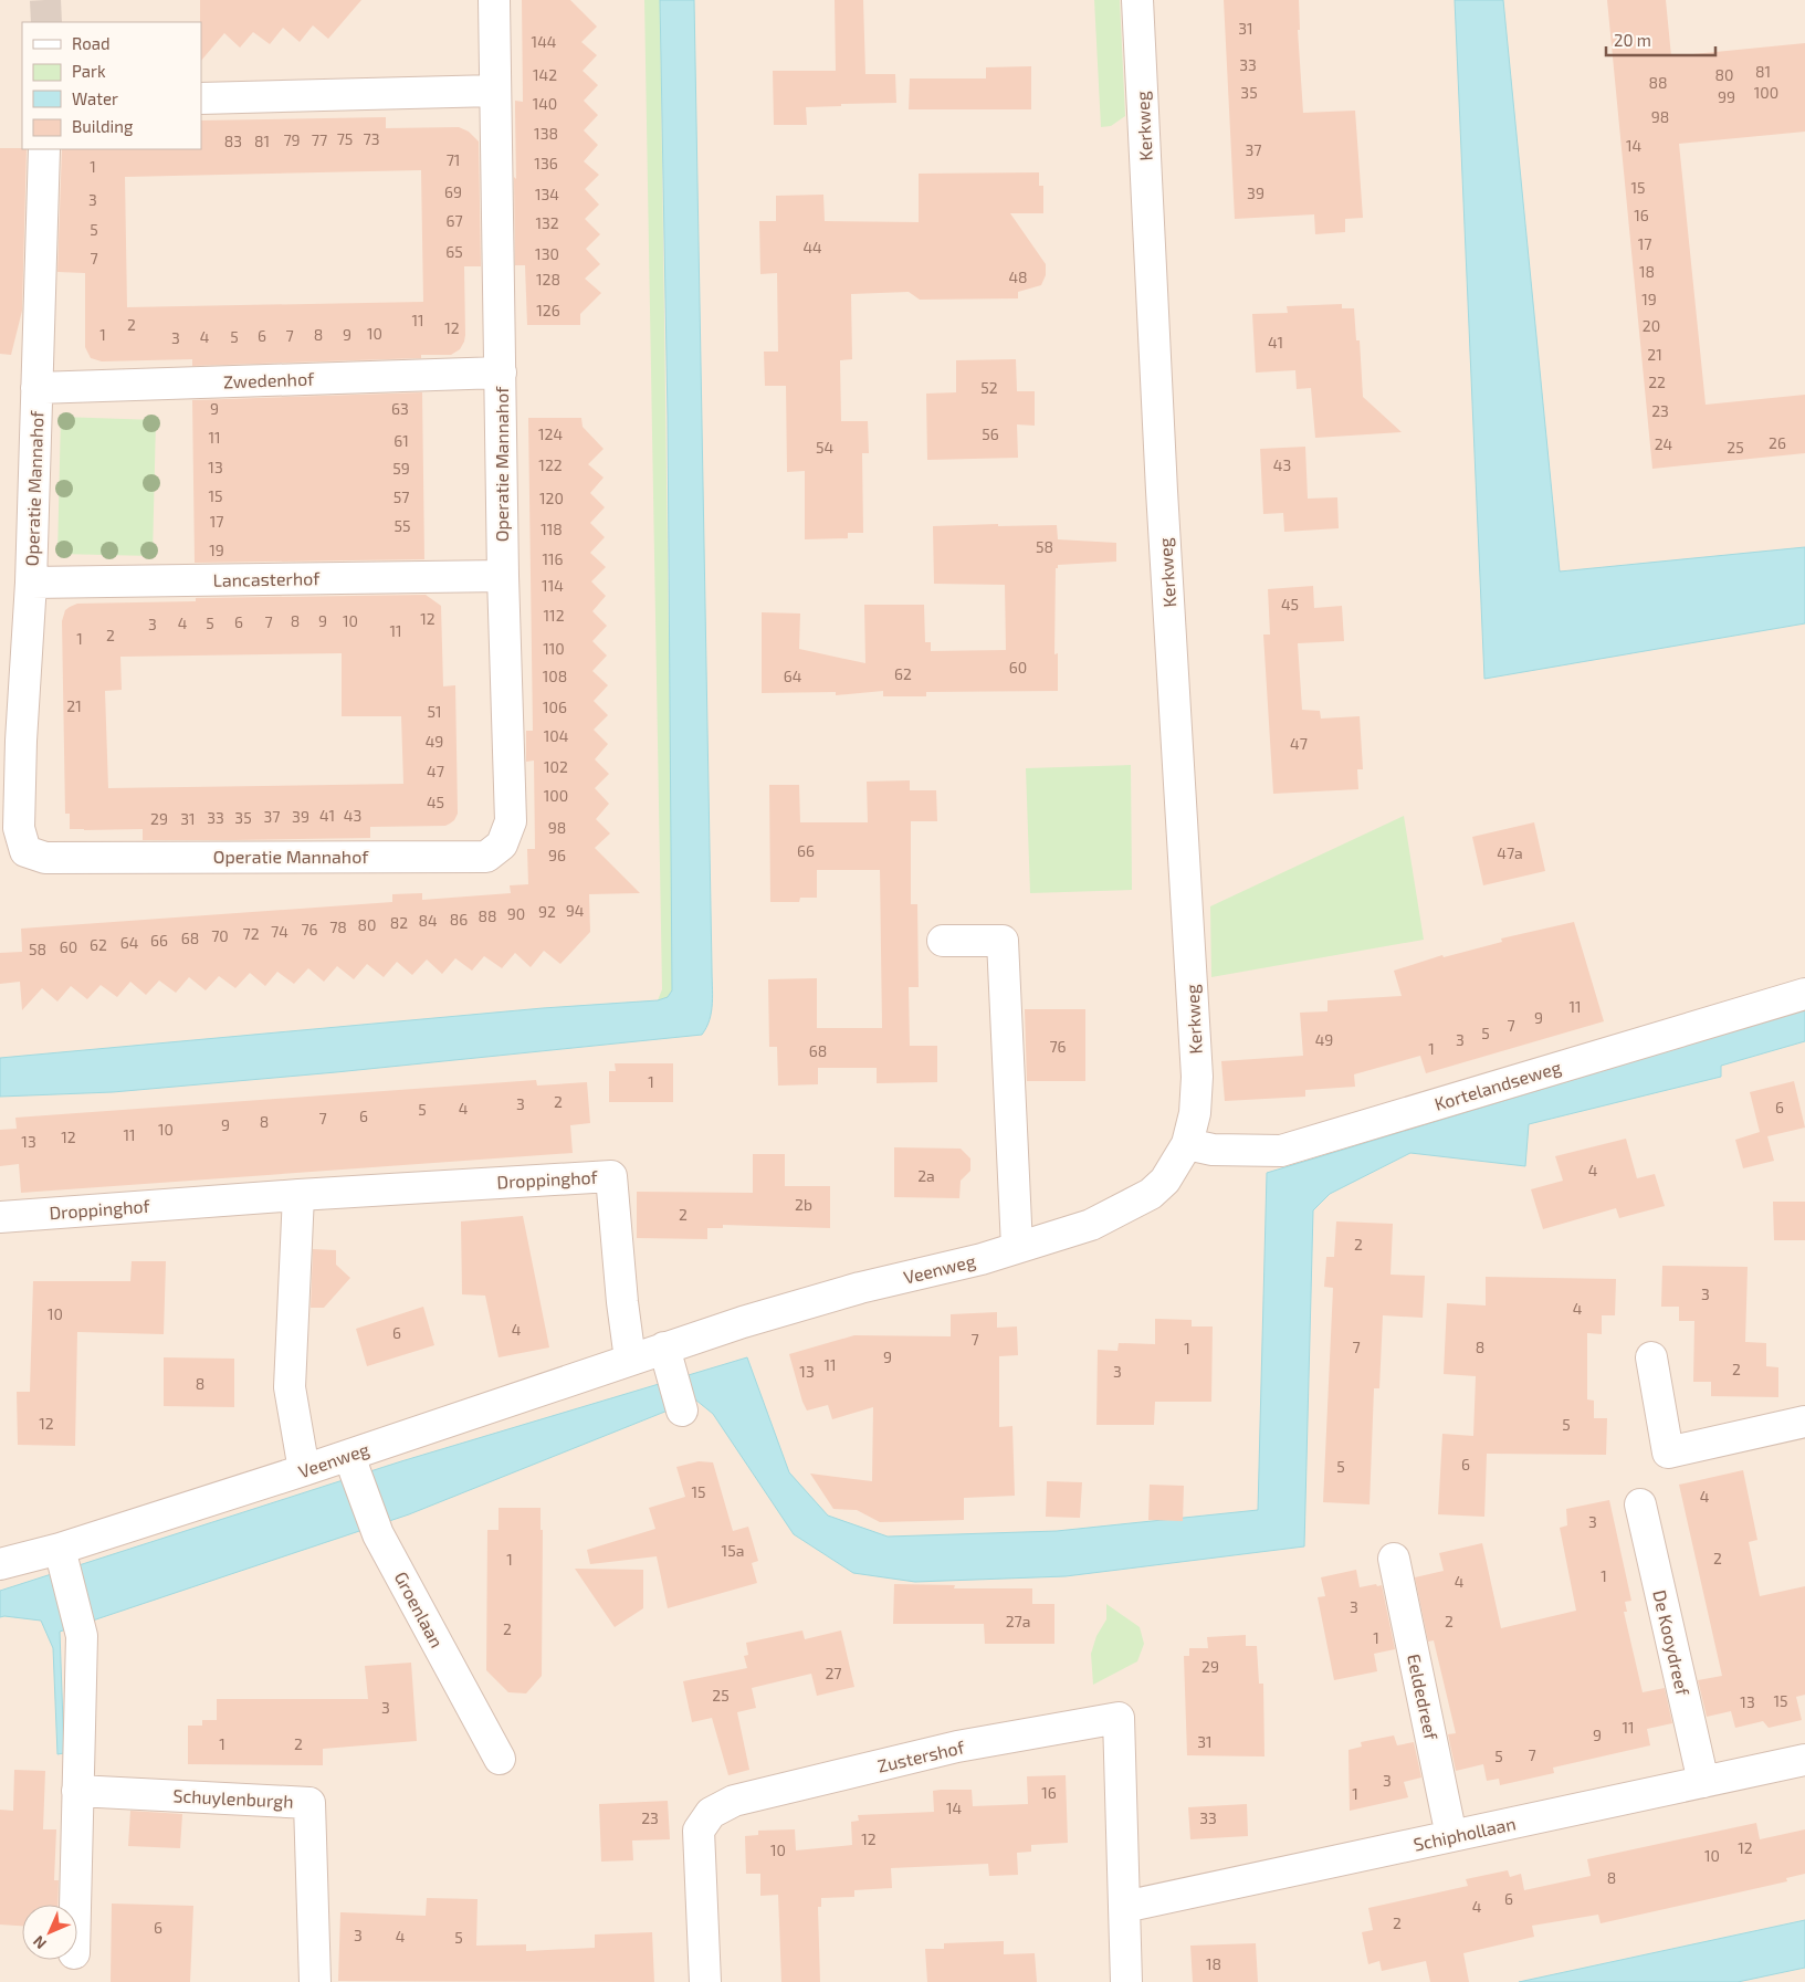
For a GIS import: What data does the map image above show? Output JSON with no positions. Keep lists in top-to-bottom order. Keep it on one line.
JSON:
{"streets":{"street":["Kerkweg","Zwedenhof","Operatie Mannahof","Lancasterhof","Kortelandseweg","Droppinghof","Veenweg","Groenlaan","De Kooydreef","Eeldedreef","Zustershof","Schuylenburgh","Schiphollaan"]},"crossings":[["Kerkweg","Kortelandseweg"],["Kerkweg","Veenweg"],["Zwedenhof","Operatie Mannahof"],["Operatie Mannahof","Lancasterhof"],["Kortelandseweg","Veenweg"],["Droppinghof","Veenweg"],["Veenweg","Groenlaan"],["De Kooydreef","Schiphollaan"],["Eeldedreef","Schiphollaan"],["Zustershof","Schiphollaan"]],"house_numbers":["31","144","33","81","142","80","88","35","100","99","140","98","138","75","73","79","77","83","81","14","37","71","136","1","15","69","39","134","3","16","67","132","5","17","44","65","130","7","18","48","128","19","126","11","2","20","12","10","1","8","9","6","7","4","5","3","41","21","22","52","9","63","23","124","56","11","61","26","24","54","25","122","43","13","59","15","57","120","17","55","118","58","19","116","114","45","112","12","8","9","10","6","7","4","5","3","11","2","1","110","60","62","108","64","21","106","51","104","49","47","102","47","100","45","41","43","37","39","33","35","29","31","98","66","47a","96","94","92","90","88","86","84","82","80","78","76","74","72","70","68","66","64","62","60","58","11","9","7","5","49","3","76","1","68","1","2","3","6","4","5","6","7","8","9","10","11","12","13","4","2a","2b","2","2","3","4","10","4","6","7","7","8","1","9","11","2","13","3","8","12","5","6","5","15","4","3","15a","2","1","1","4","3","27a","2","2","1","29","27","25","15","13","3","11","9","31","1","2","7","5","3","16","1","14","23","33","12","12","10","10","8","6","4","2","6","3","4","5","18"],"legend":["Road","Park","Water","Building"],"scale_bar":"20 m","north":"bottom left"}
